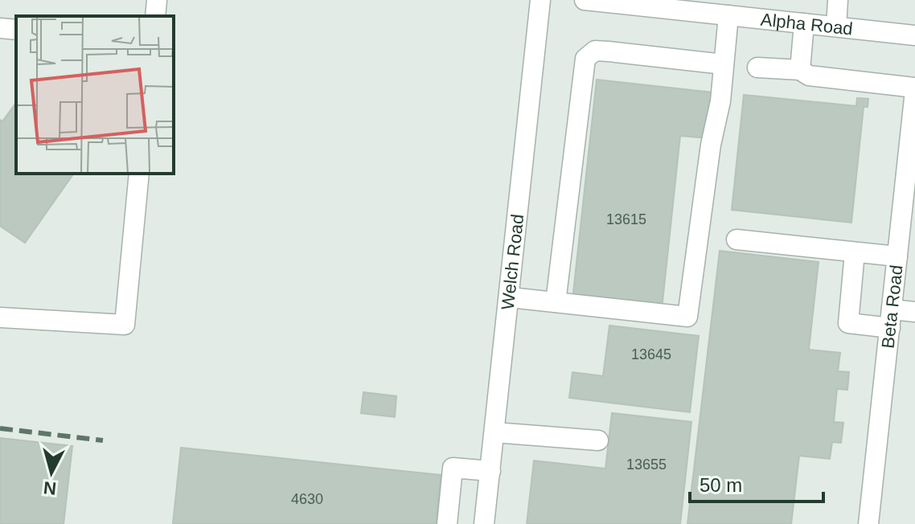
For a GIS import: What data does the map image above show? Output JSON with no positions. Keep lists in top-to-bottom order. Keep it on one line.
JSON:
{"streets":{"street":["Alpha Road","Welch Road","Beta Road"]},"house_numbers":["13615","13645","13655","4630"],"scale_bar":"50 m","north":"bottom"}
